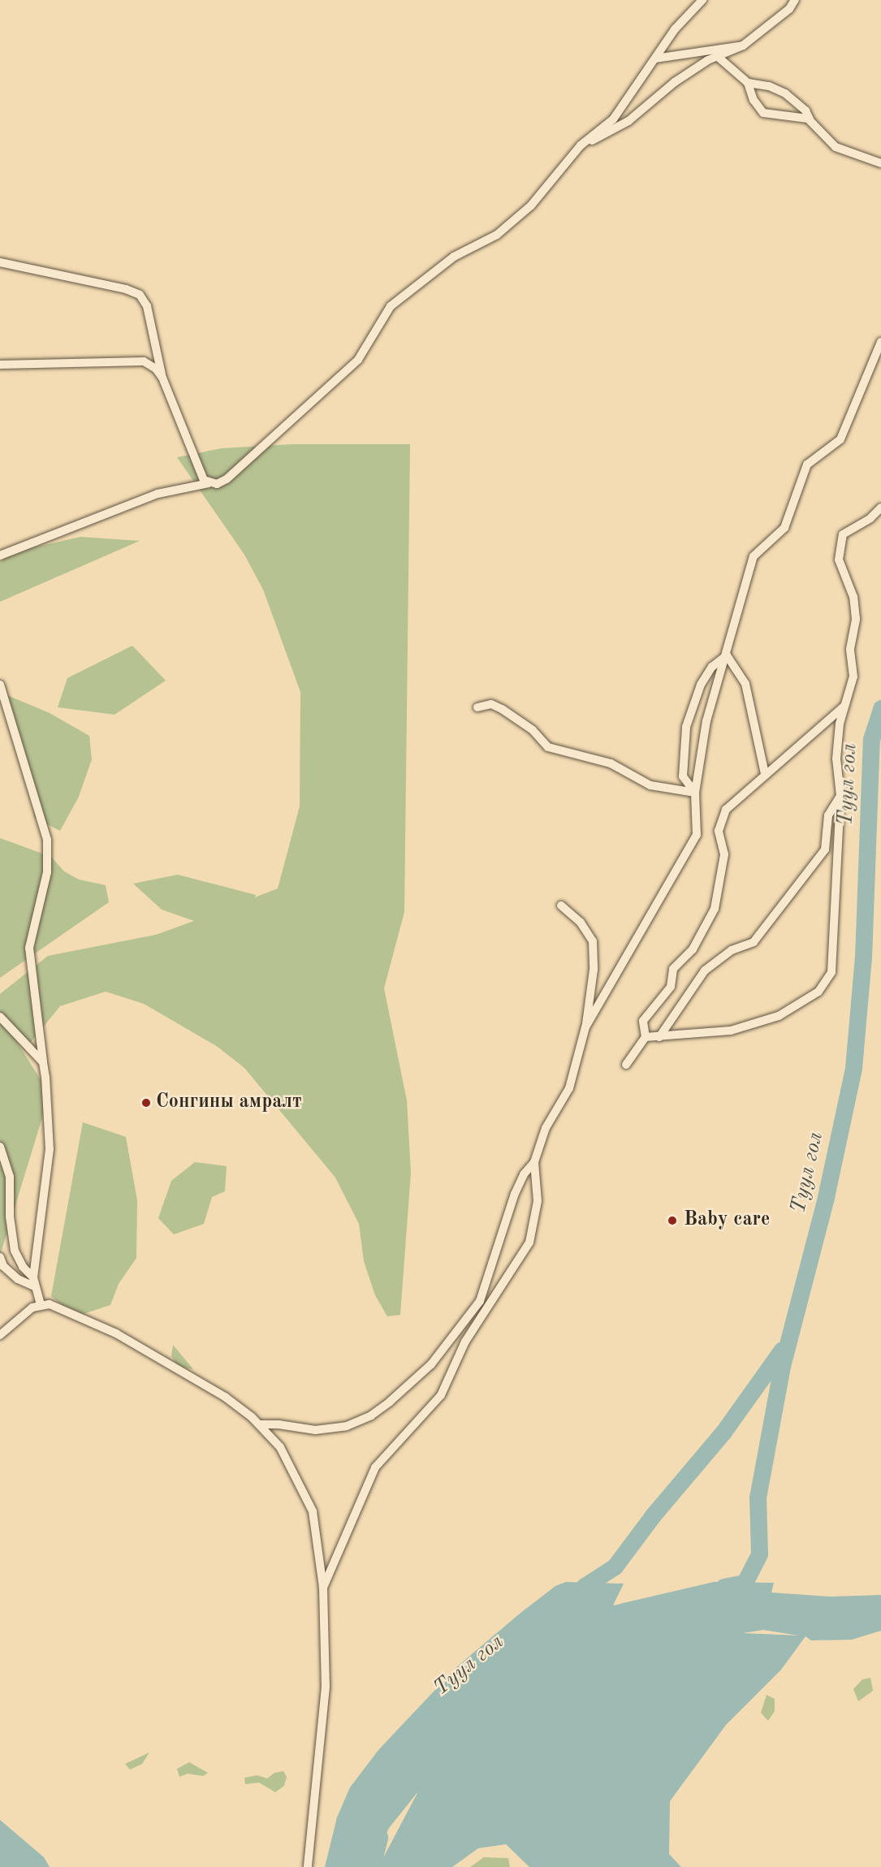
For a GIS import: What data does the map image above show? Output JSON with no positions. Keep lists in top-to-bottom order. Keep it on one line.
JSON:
{"water":["Туул гол"],"places":["Сонгины амралт","Baby care"]}
